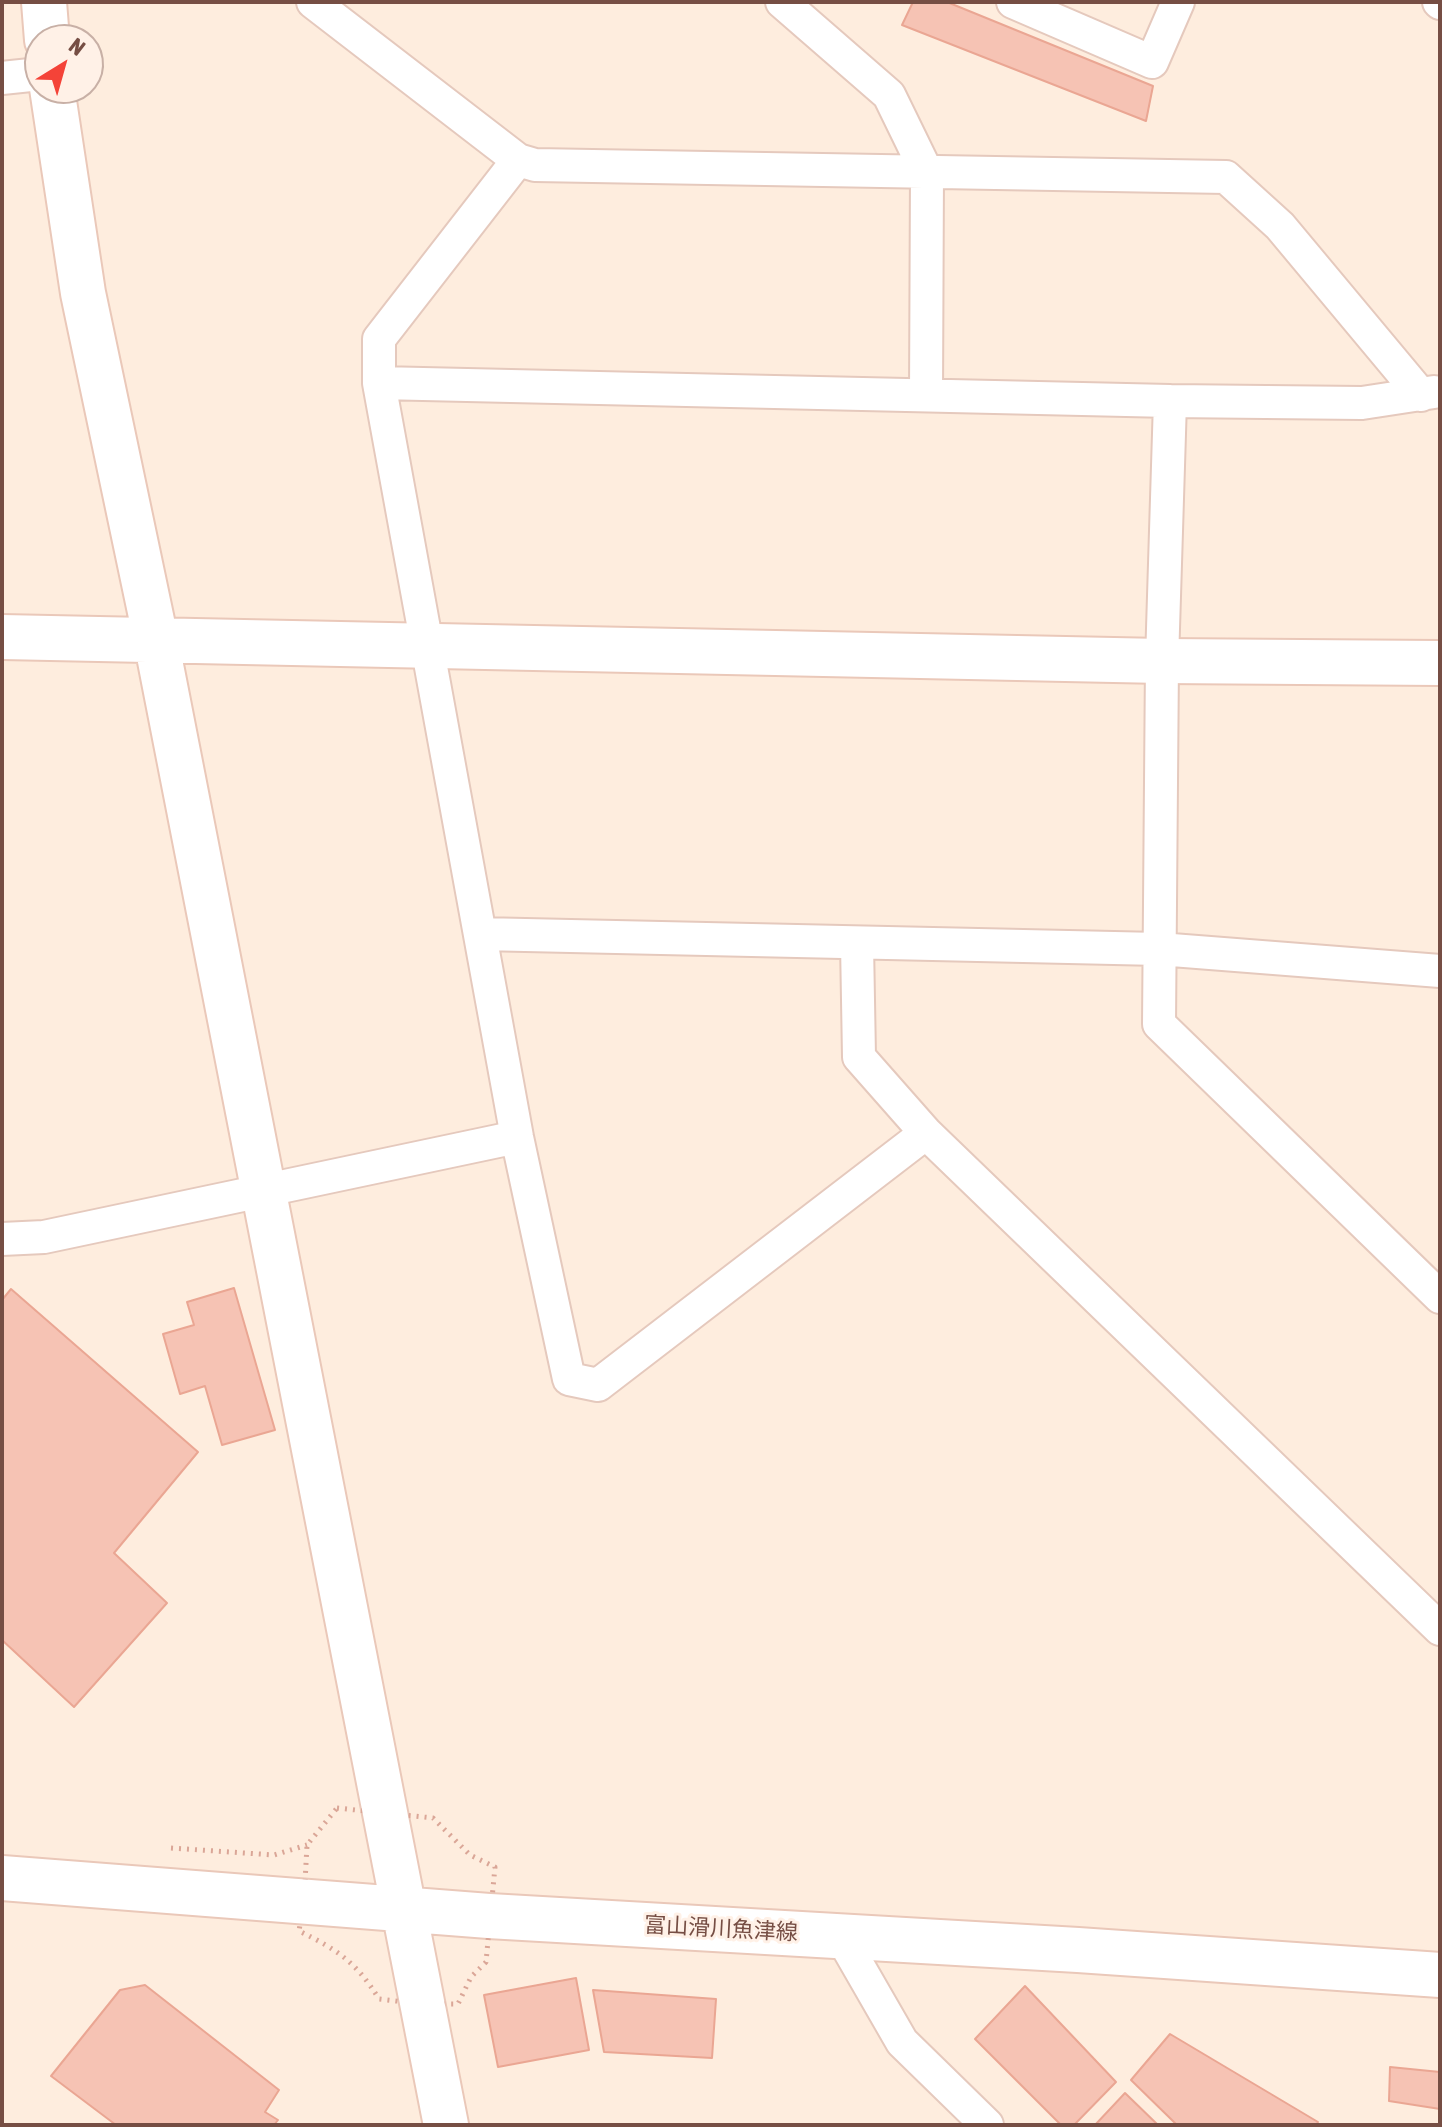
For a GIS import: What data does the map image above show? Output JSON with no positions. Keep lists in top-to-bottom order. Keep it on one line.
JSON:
{"streets":{"street":["富山滑川魚津線"]},"north":"top right"}
